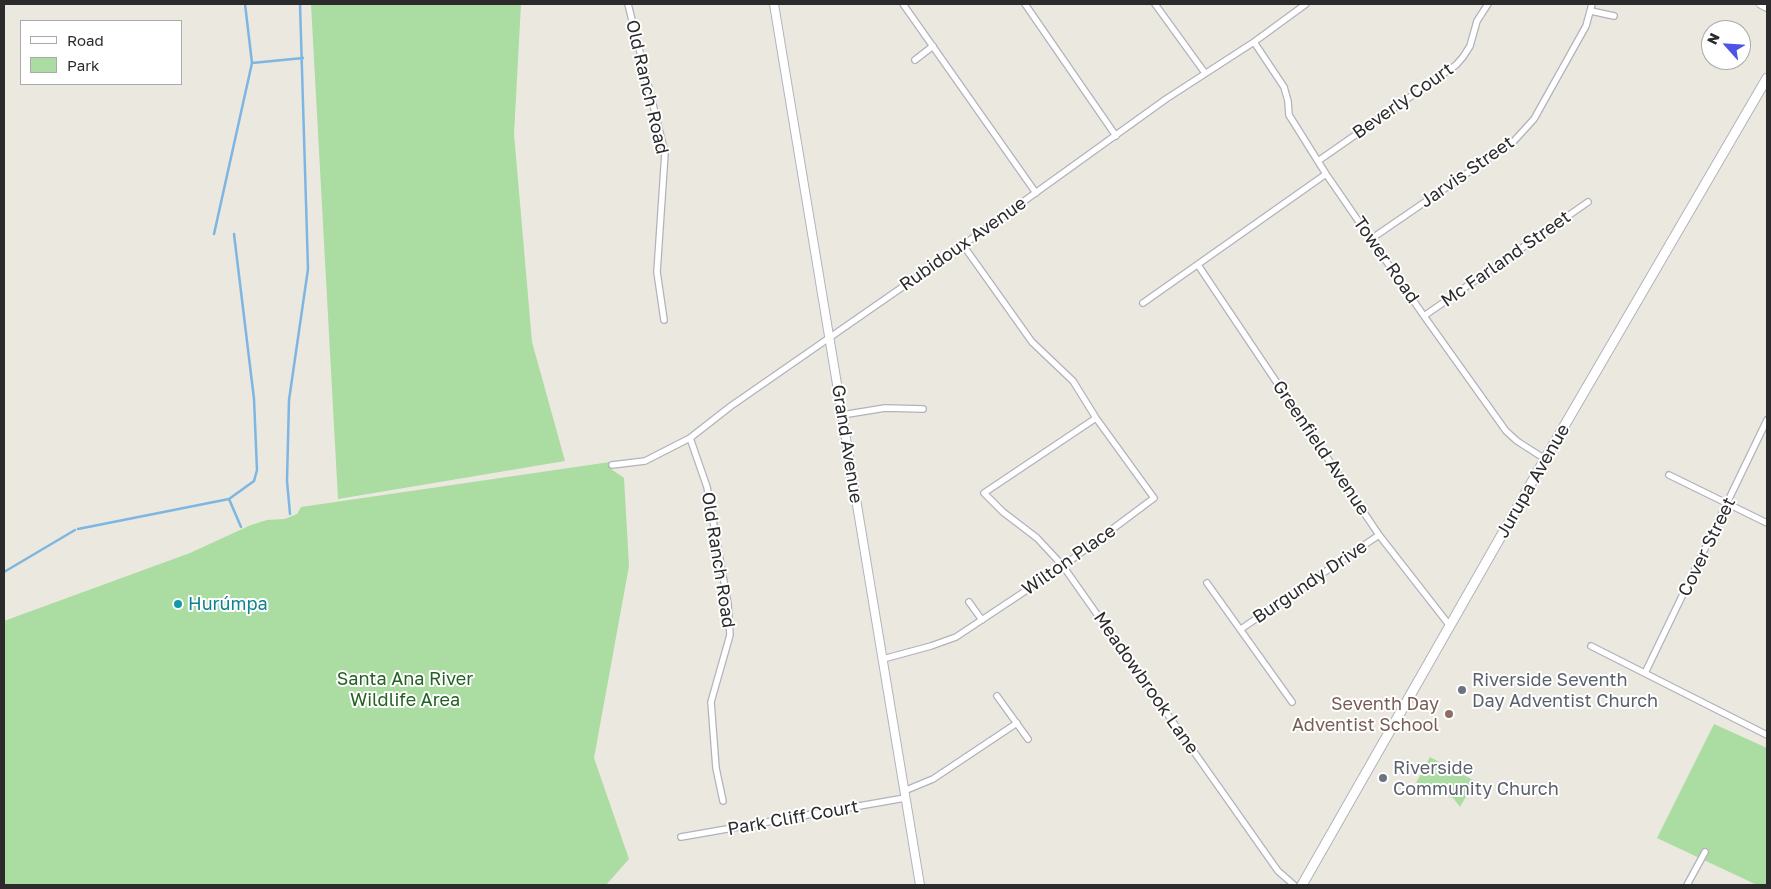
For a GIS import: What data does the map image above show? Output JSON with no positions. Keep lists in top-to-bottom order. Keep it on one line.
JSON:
{"streets":{"main road":["Jurupa Avenue"],"street":["Old Ranch Road","Beverly Court","Jarvis Street","Rubidoux Avenue","Mc Farland Street","Tower Road","Grand Avenue","Greenfield Avenue","Cover Street","Wilton Place","Burgundy Drive","Meadowbrook Lane","Park Cliff Court"]},"crossings":[["Old Ranch Road","Rubidoux Avenue"],["Beverly Court","Tower Road"],["Jarvis Street","Tower Road"],["Rubidoux Avenue","Tower Road"],["Rubidoux Avenue","Grand Avenue"],["Mc Farland Street","Tower Road"],["Tower Road","Jurupa Avenue"],["Grand Avenue","Wilton Place"],["Grand Avenue","Park Cliff Court"],["Greenfield Avenue","Jurupa Avenue"],["Greenfield Avenue","Burgundy Drive"],["Wilton Place","Meadowbrook Lane"]],"parks":["Santa Ana River Wildlife Area"],"places":["Hurúmpa","Riverside Seventh Day Adventist Church","Seventh Day Adventist School","Riverside Community Church"],"legend":["Road","Park"],"north":"top left"}
